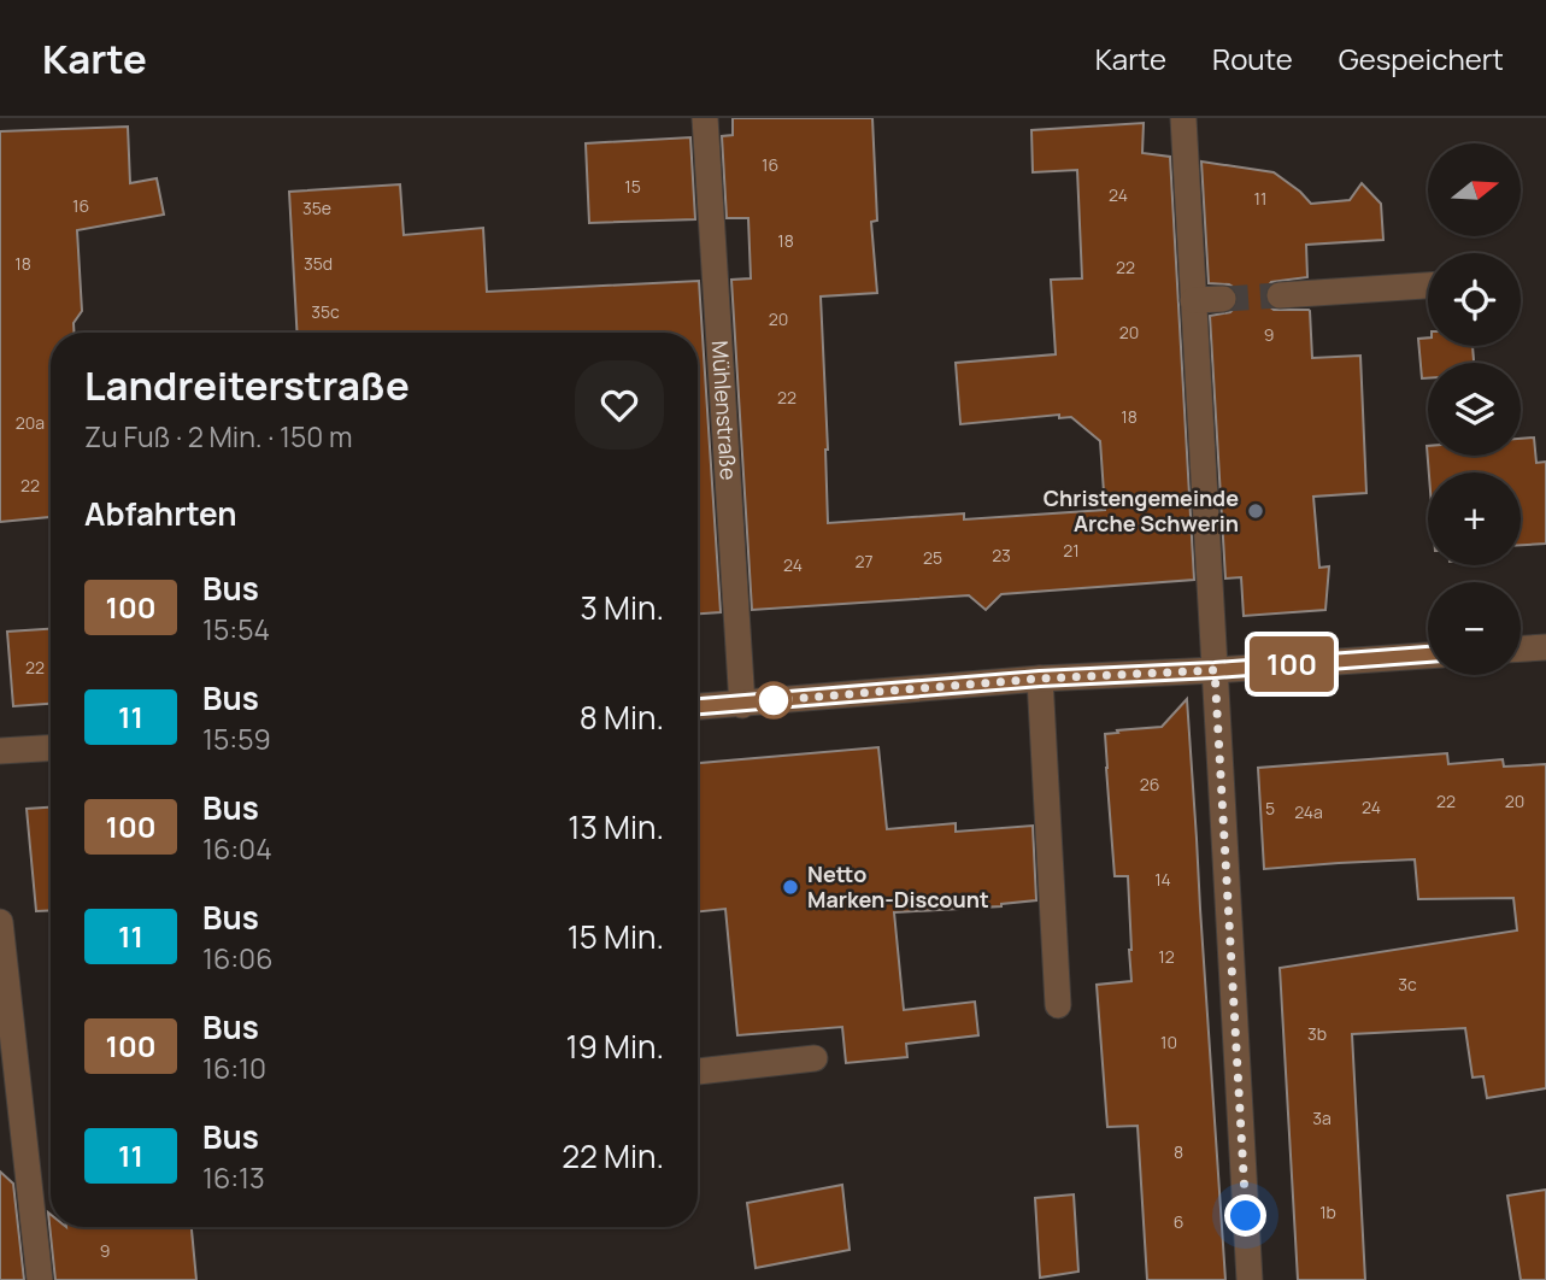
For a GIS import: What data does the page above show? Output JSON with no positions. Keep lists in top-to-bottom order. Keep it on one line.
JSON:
{"streets":{"street":["Mühlenstraße"]},"places":["Christengemeinde Arche Schwerin","Netto Marken-Discount"],"lines":["bus line 100"],"house_numbers":["16","15","24","11","16","35e","18","18","35d","22","35c","20","20","9","22","18","20a","22","21","23","25","27","24","22","26","22","20","24","5","24a","14","12","3c","3b","10","3a","8","1b","6","9"],"north":"right","page":{"header":"Karte","nav":["Karte","Route","Gespeichert"],"on_map":"100","map_buttons":["+","−"],"heading":[["Landreiterstraße","Zu Fuß · 2 Min. · 150 m"],"Abfahrten"],"list":[{"mark":"100","name":"Bus","note":"15:54","value":"3 Min."},{"mark":"11","name":"Bus","note":"15:59","value":"8 Min."},{"mark":"100","name":"Bus","note":"16:04","value":"13 Min."},{"mark":"11","name":"Bus","note":"16:06","value":"15 Min."},{"mark":"100","name":"Bus","note":"16:10","value":"19 Min."},{"mark":"11","name":"Bus","note":"16:13","value":"22 Min."}]}}
